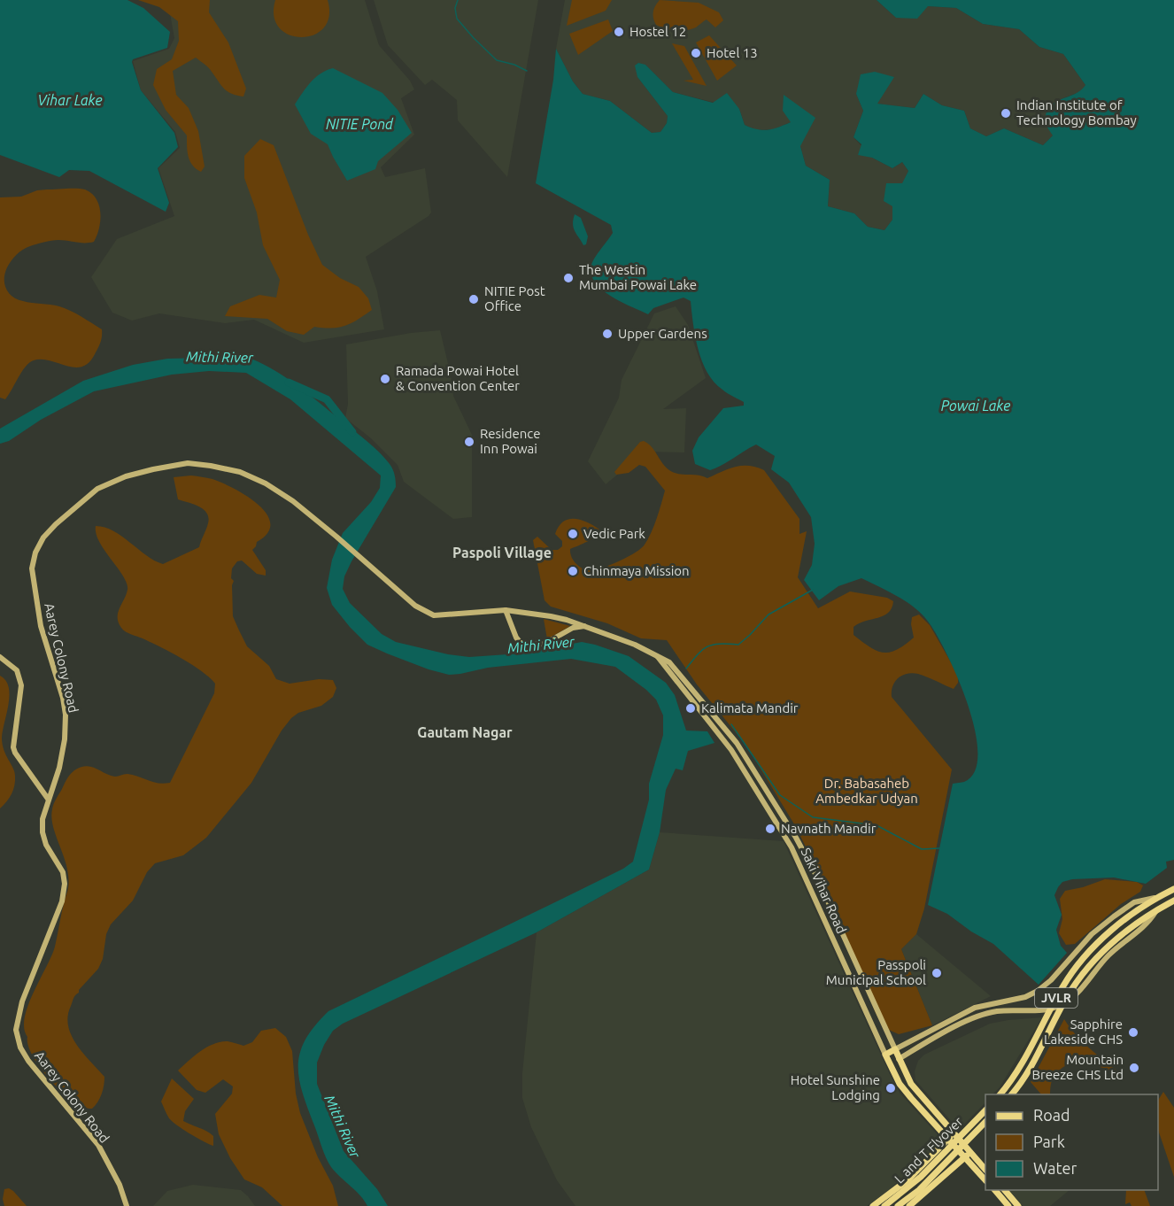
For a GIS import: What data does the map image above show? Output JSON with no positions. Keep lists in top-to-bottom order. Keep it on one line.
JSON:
{"streets":{"main road":["Aarey Colony Road","Saki Vihar Road","JVLR","L and T Flyover"]},"crossings":[["Aarey Colony Road","Saki Vihar Road"]],"districts":["Paspoli Village","Gautam Nagar"],"water":["Vihar Lake","NITIE Pond","Mithi River","Powai Lake"],"parks":["Dr. Babasaheb Ambedkar Udyan"],"places":["Hostel 12","Hotel 13","Indian Institute of Technology Bombay","The Westin Mumbai Powai Lake","NITIE Post Office","Upper Gardens","Ramada Powai Hotel & Convention Center","Residence Inn Powai","Vedic Park","Chinmaya Mission","Kalimata Mandir","Navnath Mandir","Passpoli Municipal School","Sapphire Lakeside CHS","Mountain Breeze CHS Ltd","Hotel Sunshine Lodging"],"legend":["Road","Park","Water"]}
